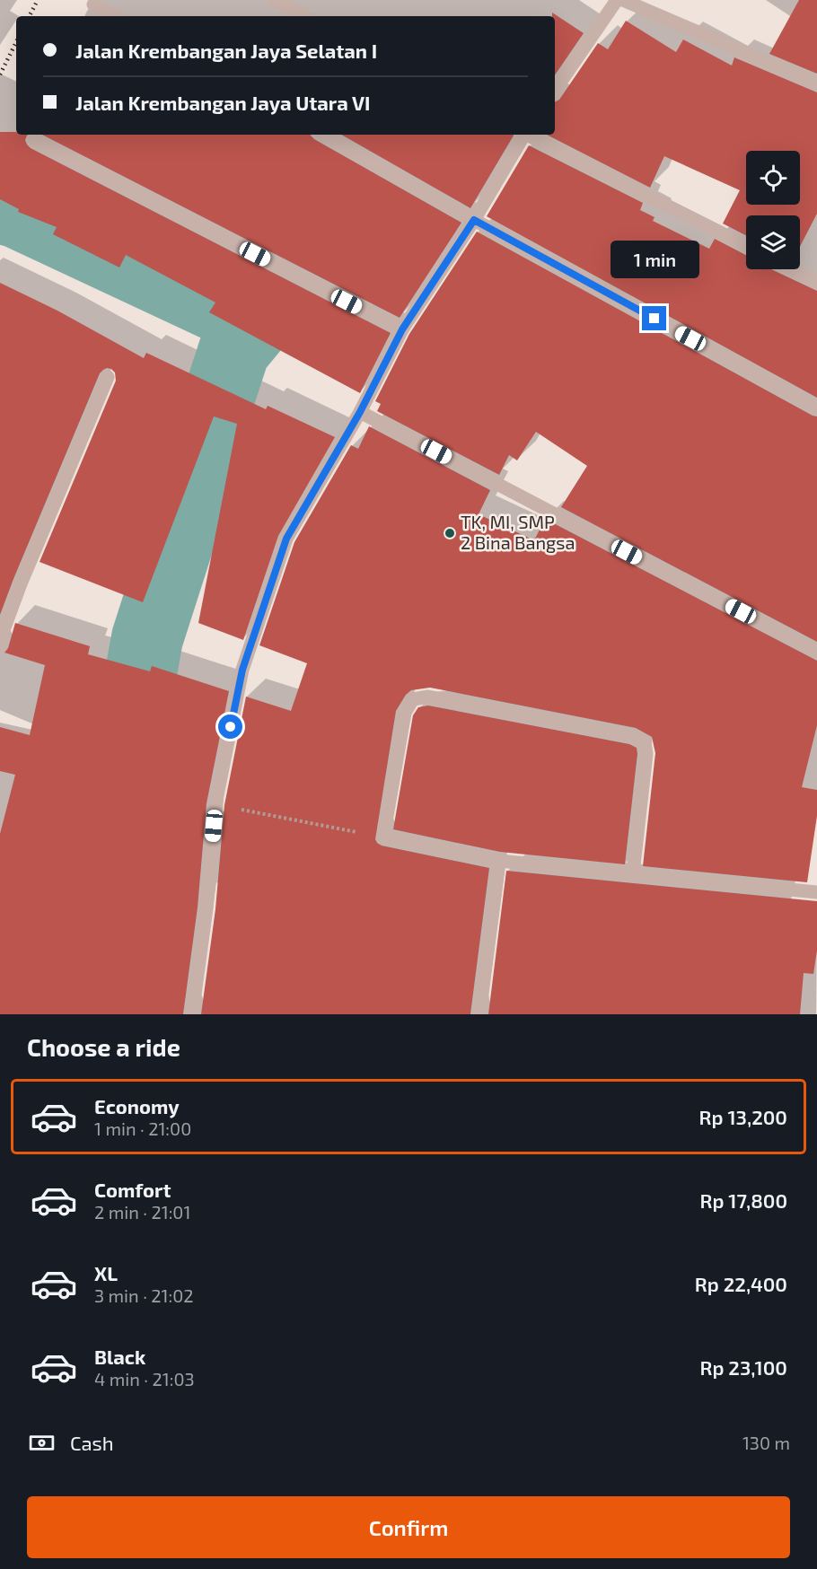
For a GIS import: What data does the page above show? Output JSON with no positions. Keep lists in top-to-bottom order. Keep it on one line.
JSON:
{"places":["TK, MI, SMP 2 Bina Bangsa"],"page":{"banner":["Jalan Krembangan Jaya Selatan I","Jalan Krembangan Jaya Utara VI"],"bubble":"1 min","heading":"Choose a ride","list":[{"name":"Economy","note":"1 min · 21:00","value":"Rp 13,200"},{"name":"Comfort","note":"2 min · 21:01","value":"Rp 17,800"},{"name":"XL","note":"3 min · 21:02","value":"Rp 22,400"},{"name":"Black","note":"4 min · 21:03","value":"Rp 23,100"}],"pay":["Cash","130 m"],"buttons":"Confirm"}}
